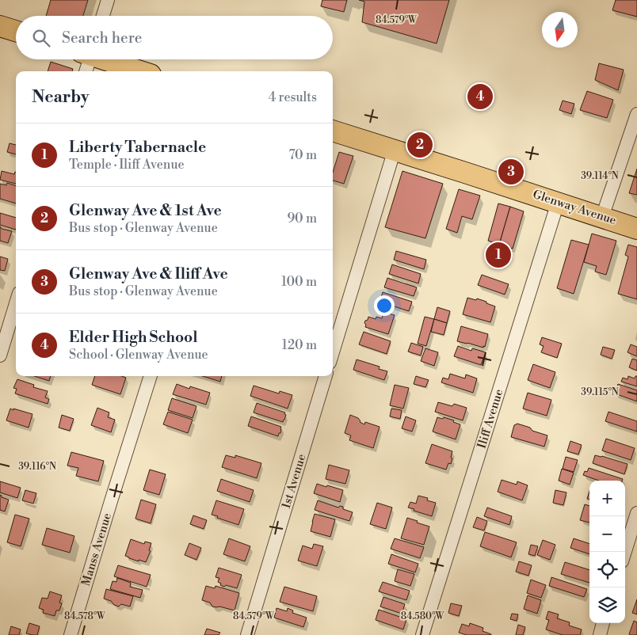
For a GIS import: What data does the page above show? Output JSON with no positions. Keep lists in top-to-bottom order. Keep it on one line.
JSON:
{"streets":{"main road":["Glenway Avenue"],"street":["Iliff Avenue","1st Avenue","Manss Avenue"]},"crossings":[["Glenway Avenue","Iliff Avenue"]],"north":"bottom","page":{"search":"Search here","heading":["Nearby","4 results"],"pins":["4","2","3","1"],"list":[{"mark":"1","name":"Liberty Tabernacle","note":"Temple · Iliff Avenue","value":"70 m"},{"mark":"2","name":"Glenway Ave & 1st Ave","note":"Bus stop · Glenway Avenue","value":"90 m"},{"mark":"3","name":"Glenway Ave & Iliff Ave","note":"Bus stop · Glenway Avenue","value":"100 m"},{"mark":"4","name":"Elder High School","note":"School · Glenway Avenue","value":"120 m"}],"map_buttons":["+","−"]},"coordinates":["84.579°W","39.114°N","39.115°N","39.116°N","84.578°W","84.580°W"]}
